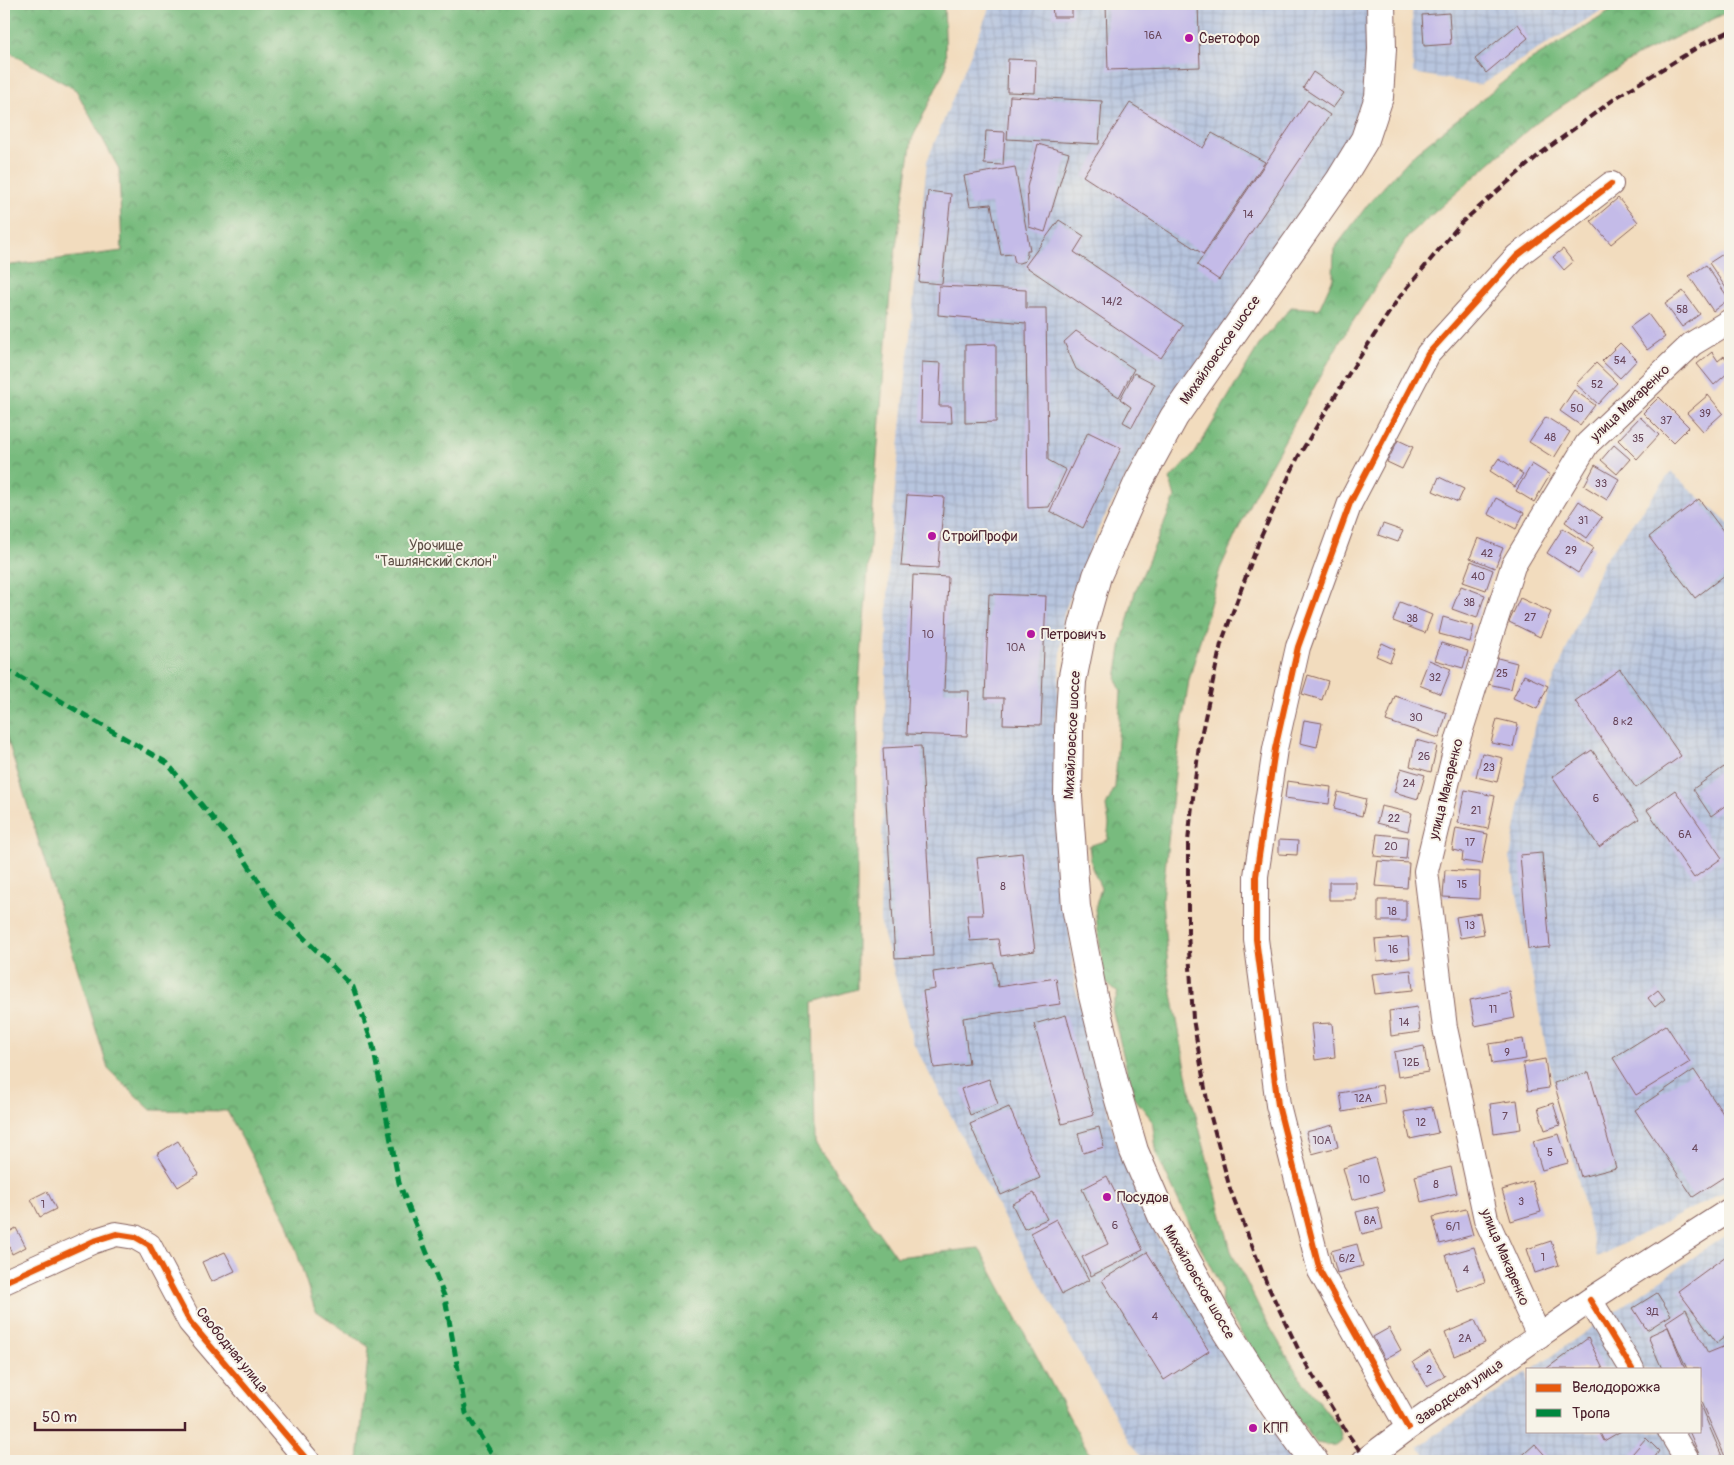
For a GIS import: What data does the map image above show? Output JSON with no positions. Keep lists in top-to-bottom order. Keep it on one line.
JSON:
{"streets":{"main road":["Михайловское шоссе"],"street":["улица Макаренко","Свободная улица","Заводская улица"]},"crossings":[["улица Макаренко","Заводская улица"]],"parks":["Урочище \"Ташлянский склон\""],"places":["Светофор","СтройПрофи","Петровичъ","Посудов","КПП"],"house_numbers":["16А","14","14/2","58","54","52","50","39","37","48","35","33","31","29","42","40","38","27","38","10","10А","25","32","30","8 к2","26","23","24","6","21","22","6А","17","20","15","8","18","13","16","11","14","9","12Б","12А","7","12","10А","4","5","10","8","3","1","8А","6","6/1","1","6/2","4","3Д","4","2А","2"],"legend":["Велодорожка","Тропа"],"scale_bar":"50 m"}
